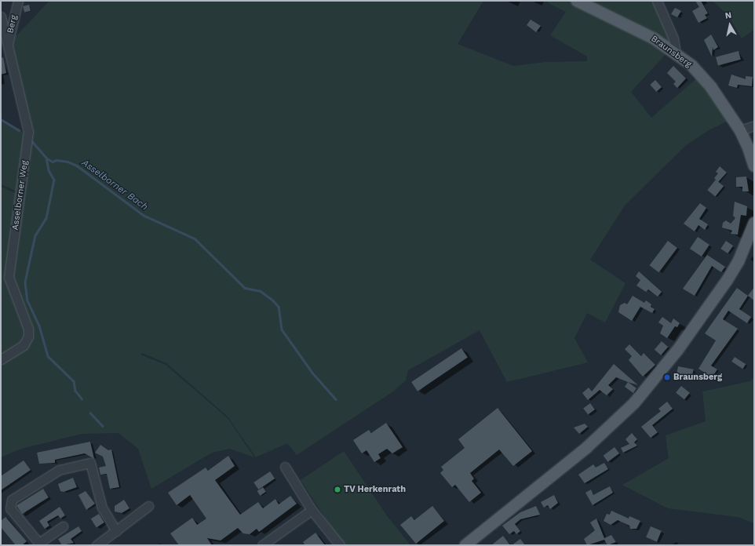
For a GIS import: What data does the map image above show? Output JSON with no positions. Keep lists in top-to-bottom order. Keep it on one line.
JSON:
{"streets":{"main road":["Braunsberg"],"street":["Berg","Asselborner Weg"]},"crossings":[["Berg","Asselborner Weg"]],"water":["Asselborner Bach"],"places":["Braunsberg","TV Herkenrath"],"north":"top"}
